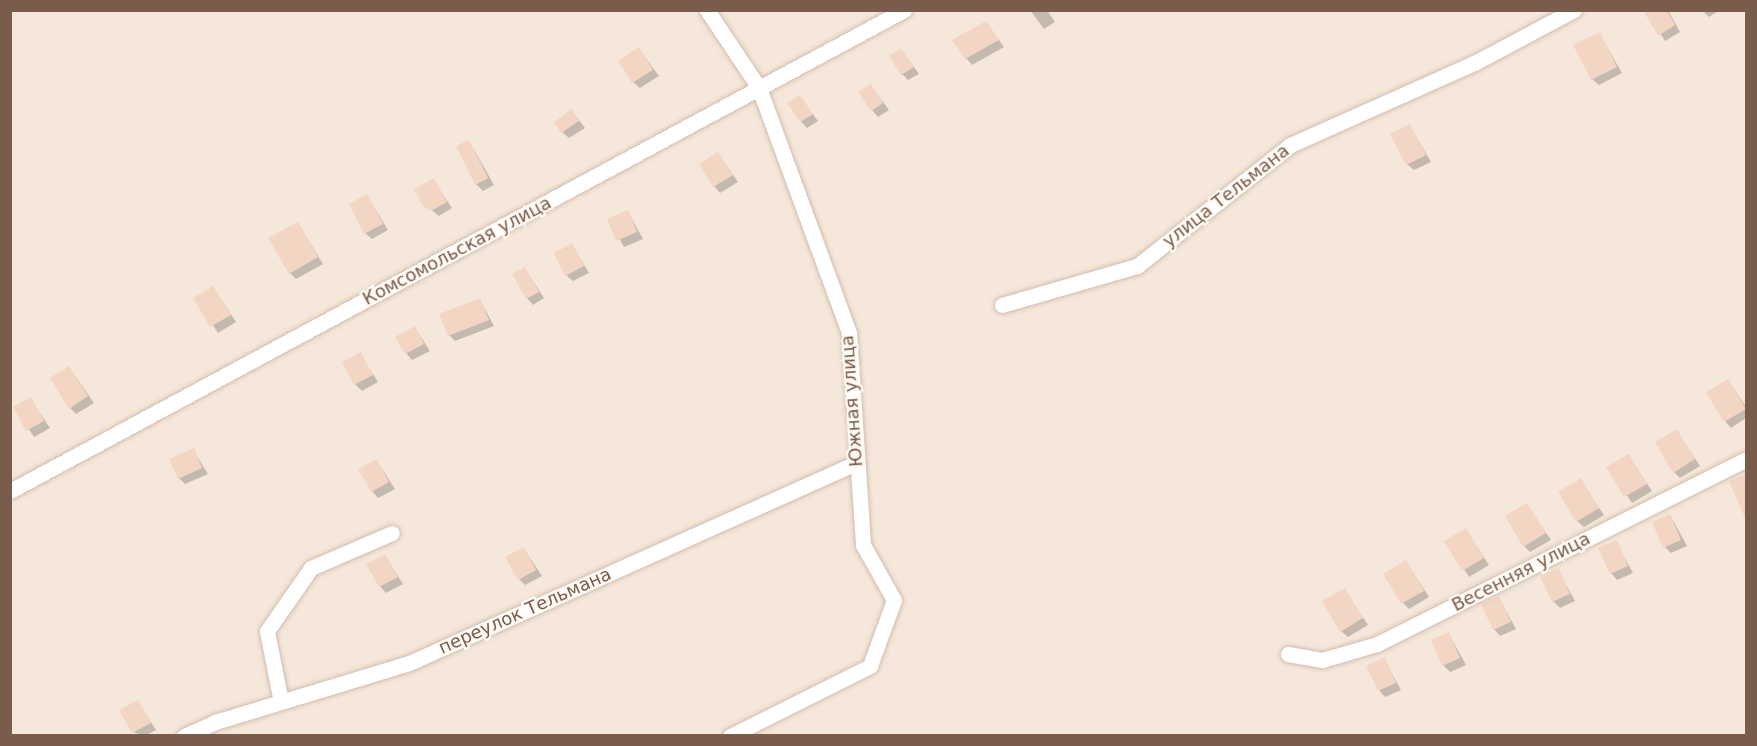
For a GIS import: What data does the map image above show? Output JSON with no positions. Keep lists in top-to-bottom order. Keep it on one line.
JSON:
{"streets":{"street":["улица Тельмана","Комсомольская улица","Южная улица","Весенняя улица","переулок Тельмана"]},"crossings":[["Комсомольская улица","Южная улица"],["Южная улица","переулок Тельмана"]]}
